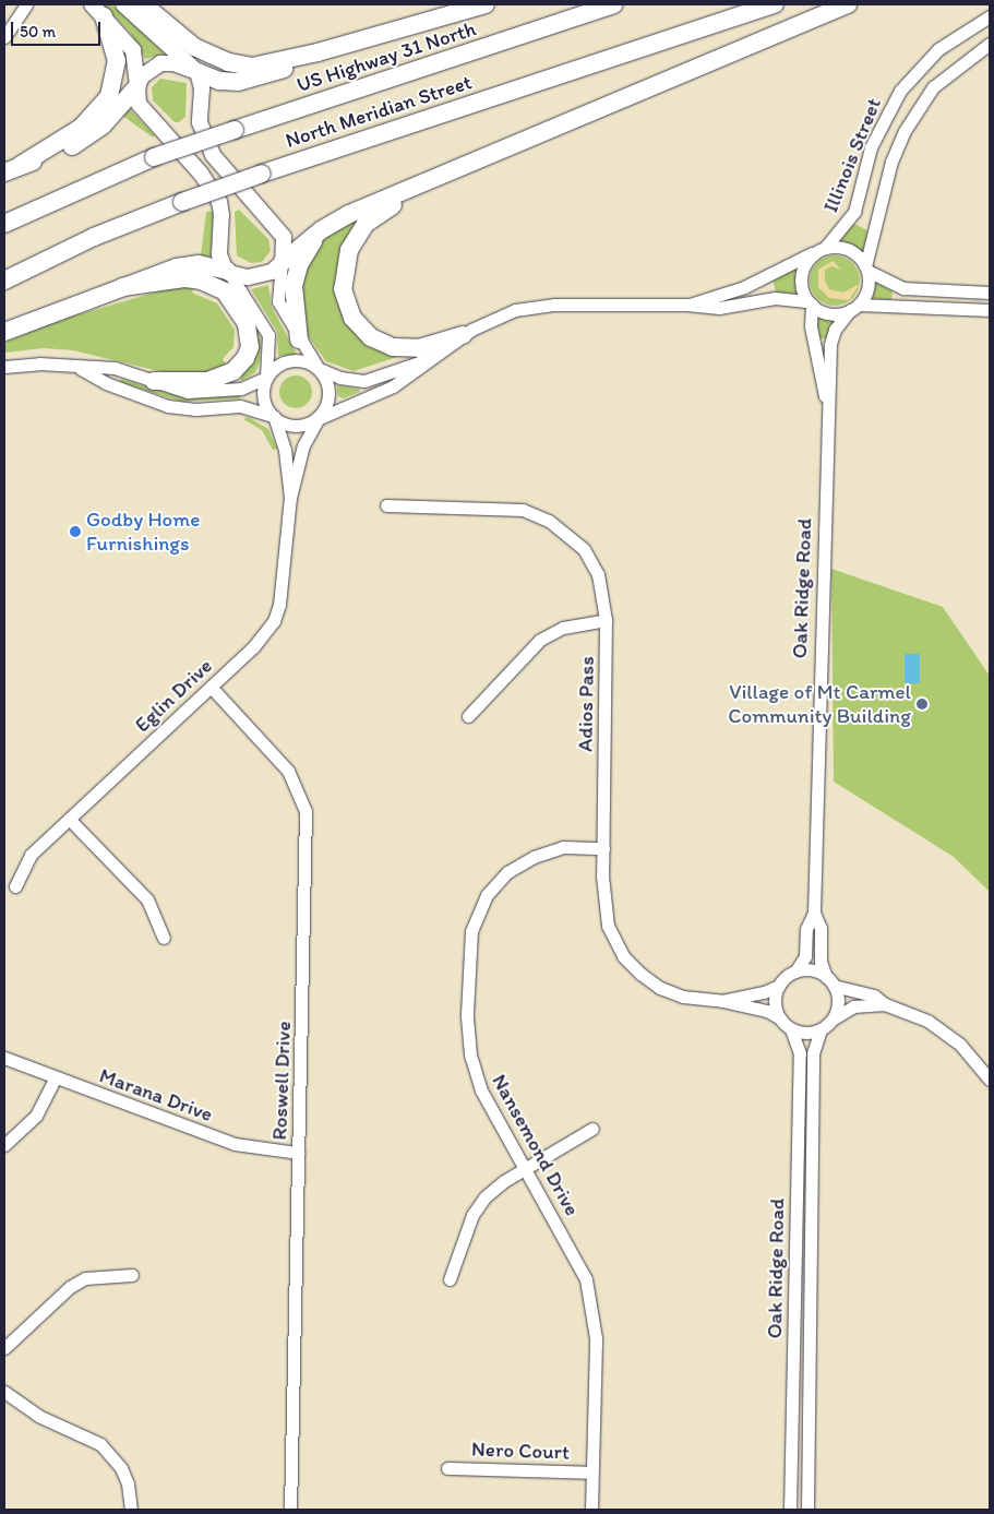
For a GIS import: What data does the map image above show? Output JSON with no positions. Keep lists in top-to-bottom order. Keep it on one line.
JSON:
{"streets":{"highway":["US Highway 31 North","North Meridian Street"],"street":["Illinois Street","Oak Ridge Road","Eglin Drive","Adios Pass","Roswell Drive","Marana Drive","Nansemond Drive","Nero Court"]},"crossings":[["Illinois Street","Oak Ridge Road"],["Oak Ridge Road","Adios Pass"],["Eglin Drive","Roswell Drive"],["Adios Pass","Nansemond Drive"],["Roswell Drive","Marana Drive"],["Nansemond Drive","Nero Court"]],"places":["Godby Home Furnishings","Village of Mt Carmel Community Building"],"scale_bar":"50 m"}
